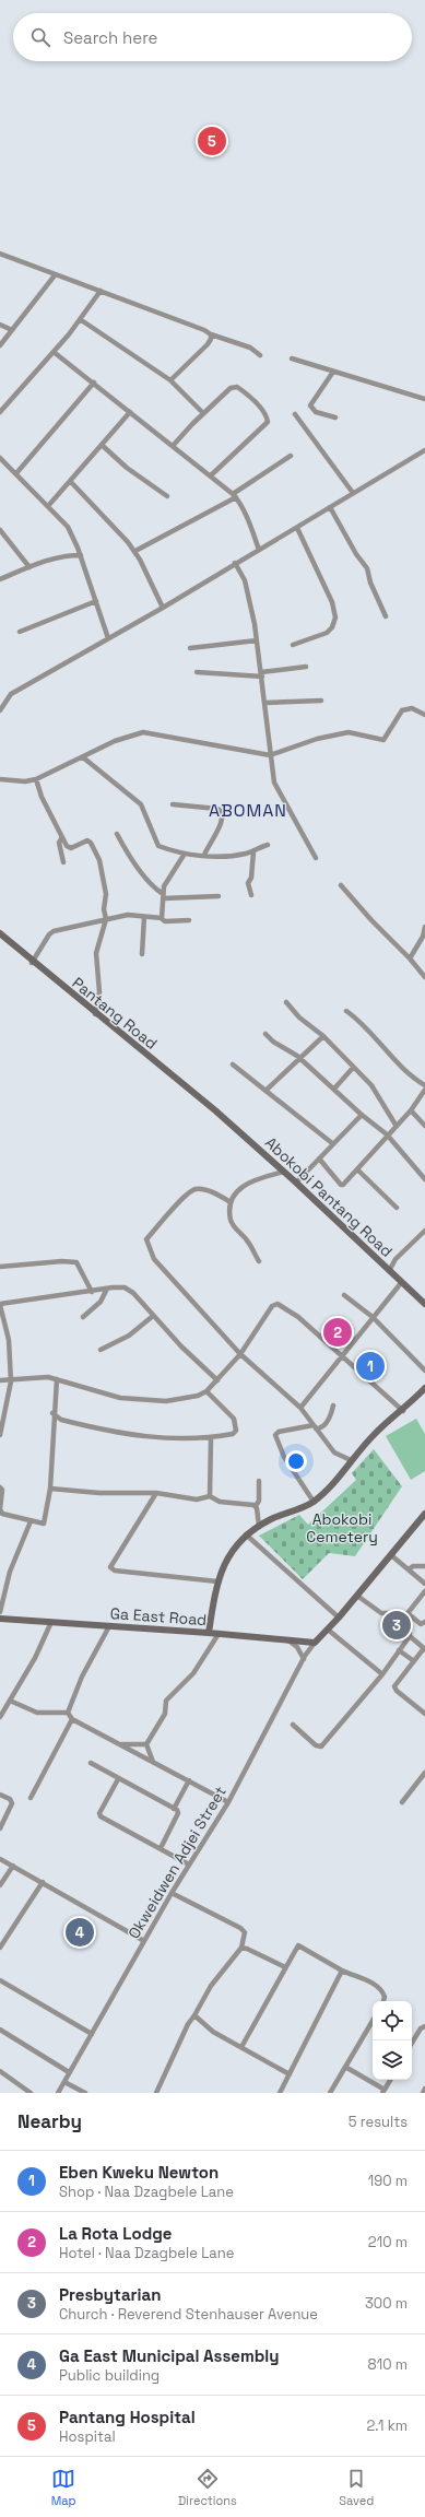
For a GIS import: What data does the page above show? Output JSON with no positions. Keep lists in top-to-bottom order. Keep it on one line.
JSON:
{"streets":{"street":["Pantang Road","Abokobi Pantang Road","Ga East Road","Okweidwen Adjei Street"]},"crossings":[["Pantang Road","Abokobi Pantang Road"],["Ga East Road","Okweidwen Adjei Street"]],"districts":["ABOMAN"],"parks":["Abokobi Cemetery"],"page":{"search":"Search here","pins":["5","2","1","3","4"],"heading":["Nearby","5 results"],"list":[{"mark":"1","name":"Eben Kweku Newton","note":"Shop · Naa Dzagbele Lane","value":"190 m"},{"mark":"2","name":"La Rota Lodge","note":"Hotel · Naa Dzagbele Lane","value":"210 m"},{"mark":"3","name":"Presbytarian","note":"Church · Reverend Stenhauser Avenue","value":"300 m"},{"mark":"4","name":"Ga East Municipal Assembly","note":"Public building","value":"810 m"},{"mark":"5","name":"Pantang Hospital","note":"Hospital","value":"2.1 km"}],"nav":["Map","Directions","Saved"]}}
